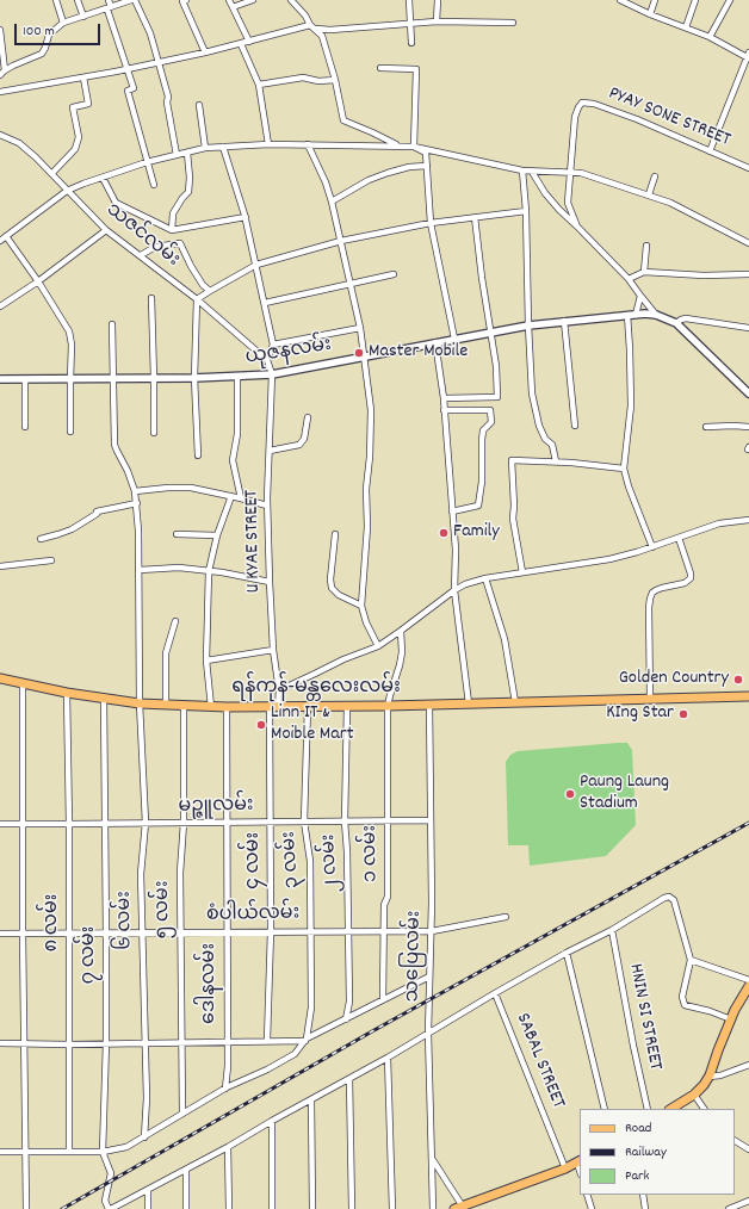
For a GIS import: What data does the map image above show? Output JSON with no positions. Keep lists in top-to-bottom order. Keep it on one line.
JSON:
{"streets":{"main road":["ရန်ကုန်-မန္တလေးလမ်း"],"street":["PYAY SONE STREET","သဇင်လမ်း","ယုဇနလမ်း","U KYAE STREET","မဉ္ဇူလမ်း","၁ လမ်း","၃ လမ်း","၄ လမ်း","၂ လမ်း","၅ လမ်း","စံပါယ်လမ်း","၆ လမ်း","၈ လမ်း","၇ လမ်း","သပြေလမ်း","ဒေါနလမ်း","HNIN SI STREET","SABAL STREET"]},"crossings":[["ယုဇနလမ်း","U KYAE STREET"],["ယုဇနလမ်း","၆ လမ်း"],["U KYAE STREET","ရန်ကုန်-မန္တလေးလမ်း"],["U KYAE STREET","၄ လမ်း"],["ရန်ကုန်-မန္တလေးလမ်း","၁ လမ်း"],["ရန်ကုန်-မန္တလေးလမ်း","၃ လမ်း"],["ရန်ကုန်-မန္တလေးလမ်း","၄ လမ်း"],["ရန်ကုန်-မန္တလေးလမ်း","၂ လမ်း"],["ရန်ကုန်-မန္တလေးလမ်း","၅ လမ်း"],["ရန်ကုန်-မန္တလေးလမ်း","၆ လမ်း"],["ရန်ကုန်-မန္တလေးလမ်း","၈ လမ်း"],["ရန်ကုန်-မန္တလေးလမ်း","၇ လမ်း"],["ရန်ကုန်-မန္တလေးလမ်း","သပြေလမ်း"],["ရန်ကုန်-မန္တလေးလမ်း","ဒေါနလမ်း"],["မဉ္ဇူလမ်း","၁ လမ်း"],["မဉ္ဇူလမ်း","၃ လမ်း"],["မဉ္ဇူလမ်း","၄ လမ်း"],["မဉ္ဇူလမ်း","၂ လမ်း"],["မဉ္ဇူလမ်း","၅ လမ်း"],["မဉ္ဇူလမ်း","၆ လမ်း"],["မဉ္ဇူလမ်း","၈ လမ်း"],["မဉ္ဇူလမ်း","၇ လမ်း"],["မဉ္ဇူလမ်း","သပြေလမ်း"],["မဉ္ဇူလမ်း","ဒေါနလမ်း"],["၁ လမ်း","စံပါယ်လမ်း"],["၃ လမ်း","စံပါယ်လမ်း"],["၄ လမ်း","စံပါယ်လမ်း"],["၂ လမ်း","စံပါယ်လမ်း"],["၅ လမ်း","စံပါယ်လမ်း"],["စံပါယ်လမ်း","၆ လမ်း"],["စံပါယ်လမ်း","၈ လမ်း"],["စံပါယ်လမ်း","၇ လမ်း"],["စံပါယ်လမ်း","သပြေလမ်း"],["စံပါယ်လမ်း","ဒေါနလမ်း"]],"places":["Master Mobile","Family","Golden Country","KIng Star","Linn IT & Moible Mart","Paung Laung Stadium"],"legend":["Road","Railway","Park"],"scale_bar":"100 m"}
